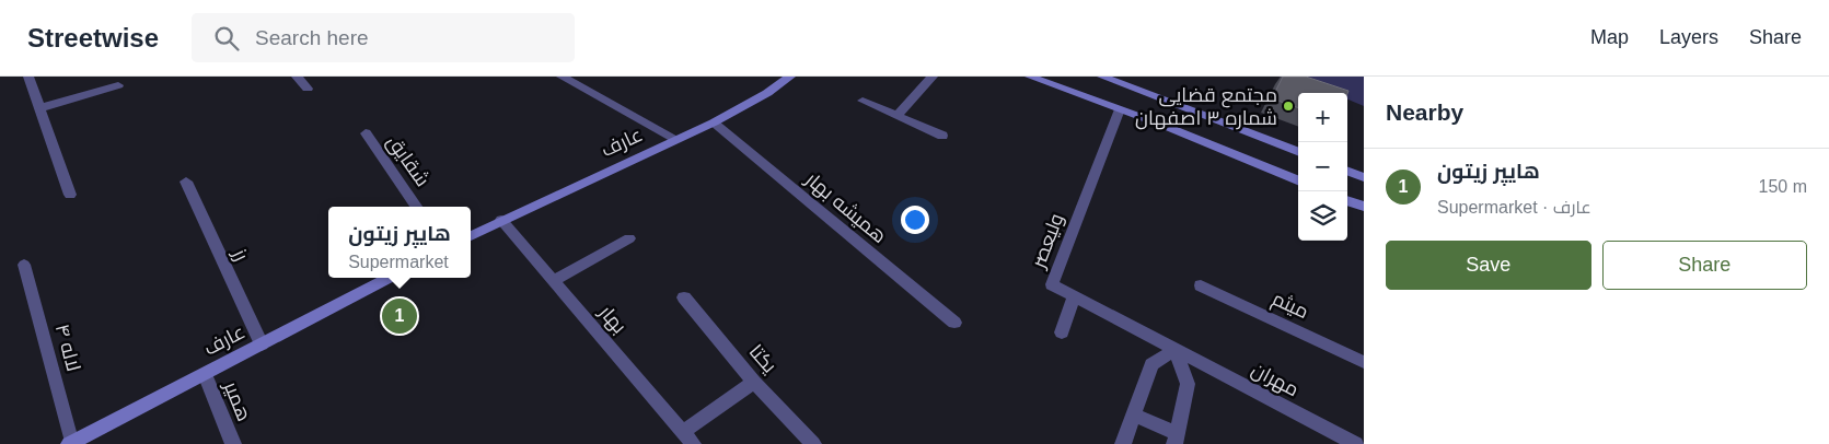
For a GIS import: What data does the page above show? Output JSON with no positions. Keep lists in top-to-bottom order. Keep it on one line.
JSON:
{"streets":{"main road":["عارف"],"street":["شقایق","همیشه بهار","ولیعصر","رز","میثم","بهار","لاله ۴","یکتا","مهران","همیر"]},"crossings":[["عارف","همیشه بهار"],["عارف","رز"],["عارف","بهار"],["عارف","لاله ۴"],["عارف","همیر"],["ولیعصر","مهران"]],"places":["مجتمع قضایی شماره ۳ اصفهان"],"page":{"header":"Streetwise","search":"Search here","nav":["Map","Layers","Share"],"heading":"Nearby","map_buttons":["+","−"],"list":[{"mark":"1","name":"هایپر زیتون","note":"Supermarket · عارف","value":"150 m"}],"popup":["هایپر زیتون","Supermarket"],"buttons":["Save","Share"],"pins":"1"}}
